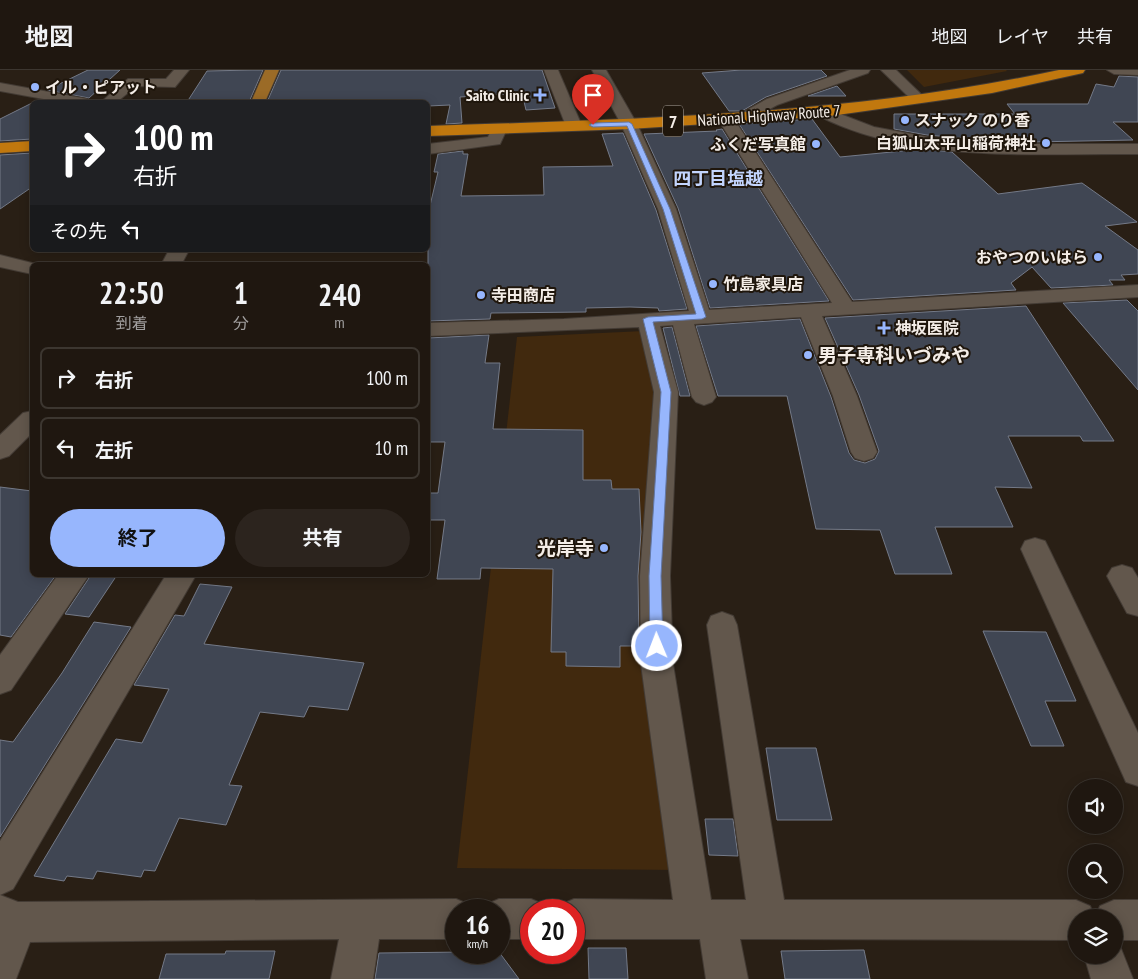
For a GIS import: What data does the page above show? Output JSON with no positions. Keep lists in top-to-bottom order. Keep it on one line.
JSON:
{"streets":{"highway":["National Highway Route 7","7"]},"districts":["四丁目塩越"],"places":{"other":["イル・ピアット","スナック のり香","白狐山太平山稲荷神社","ふくだ写真館","おやつのいはら","竹島家具店","寺田商店","男子専科いづみや","光岸寺"],"health":["Saito Clinic","神坂医院"]},"page":{"header":"地図","nav":["地図","レイヤ","共有"],"turn":["100 m","右折"],"then":"その先","eta":["22:50","到着","1","分","240","m"],"list":[{"name":"右折","value":"100 m"},{"name":"左折","value":"10 m"}],"buttons":["終了","共有"],"speed":"16 km/h","limit":"20"}}
